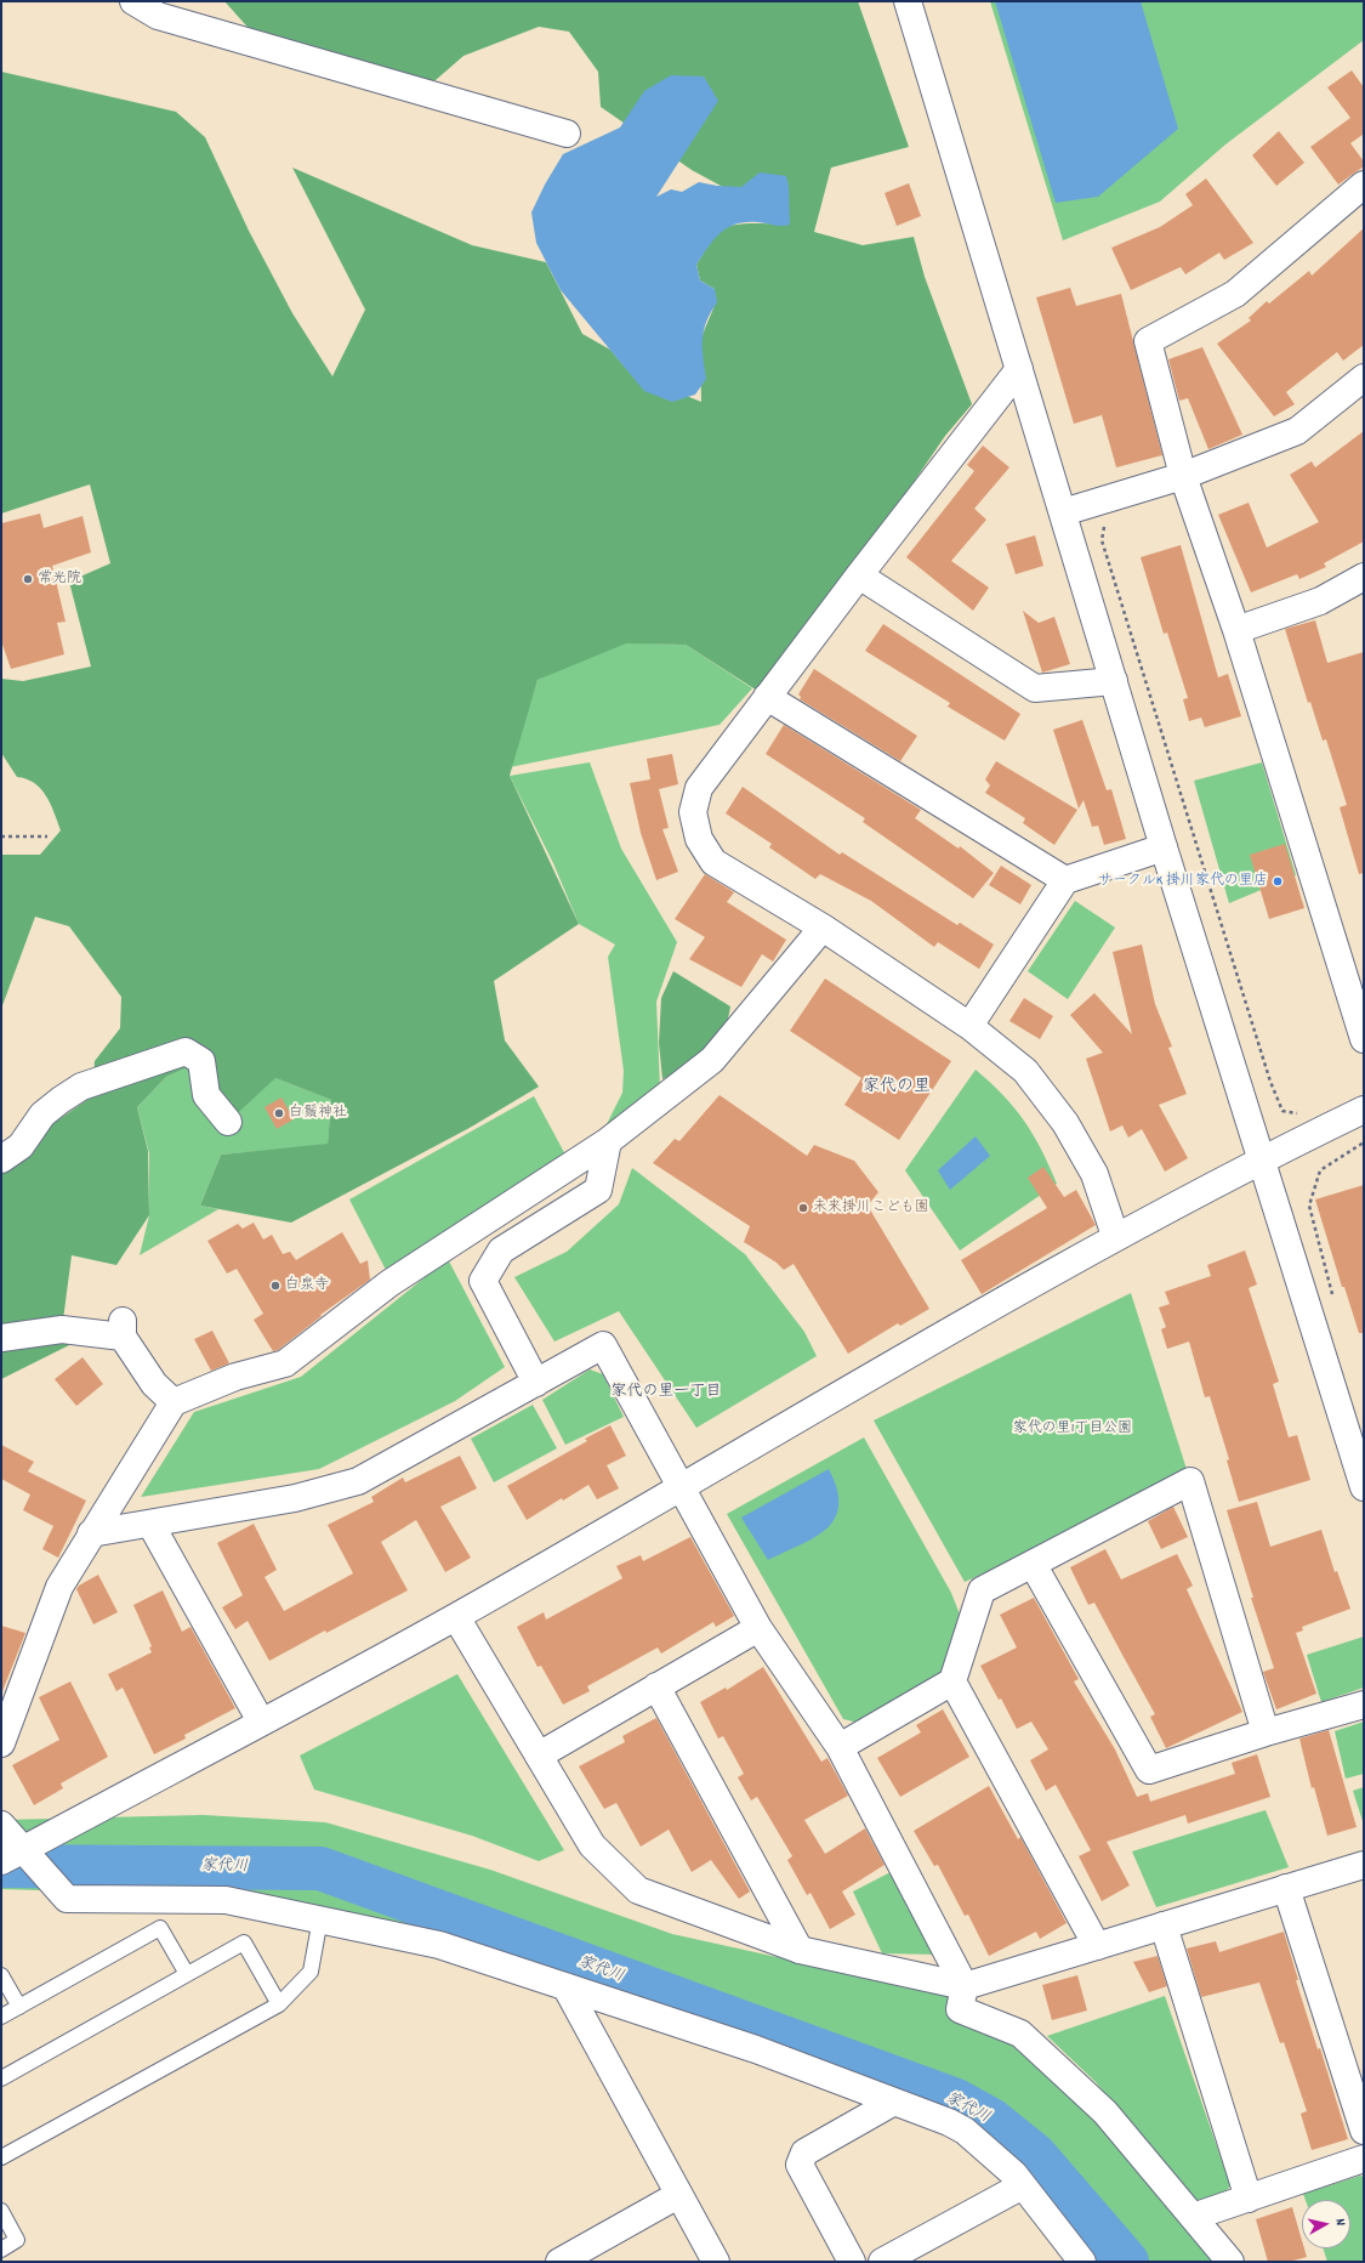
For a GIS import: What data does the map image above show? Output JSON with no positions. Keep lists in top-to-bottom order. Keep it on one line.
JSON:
{"districts":["家代の里","家代の里一丁目"],"water":["家代川"],"parks":["家代の里1丁目公園"],"places":["常光院","サークルK 掛川家代の里店","白鬚神社","未来掛川こども園","白泉寺"],"north":"right"}
